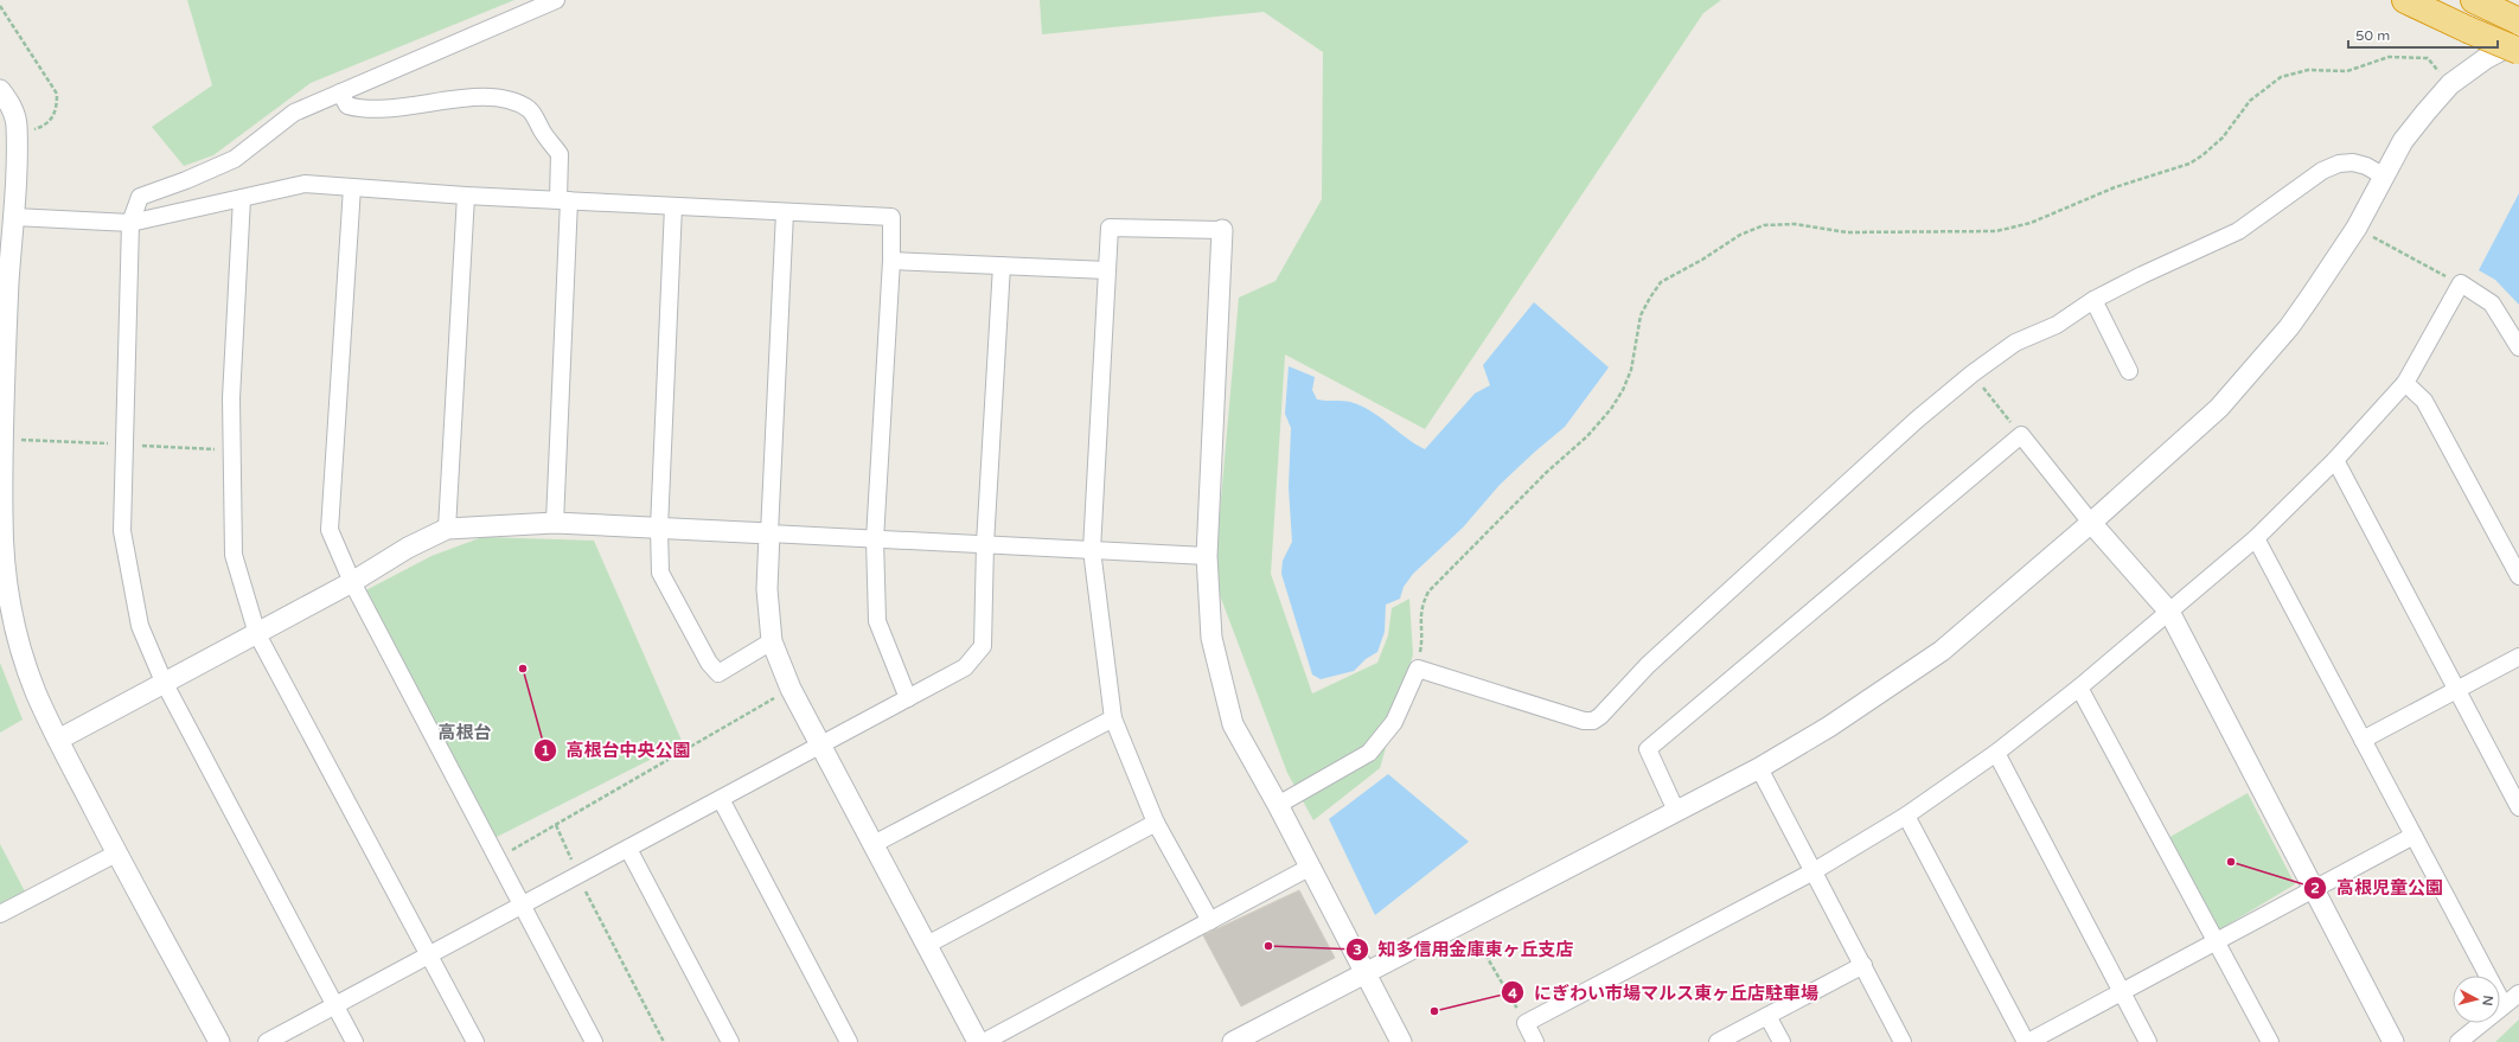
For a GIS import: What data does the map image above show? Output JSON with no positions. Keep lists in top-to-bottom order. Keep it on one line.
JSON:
{"districts":["高根台"],"places":["高根台中央公園","高根児童公園","知多信用金庫東ヶ丘支店","にぎわい市場マルス東ヶ丘店駐車場"],"scale_bar":"50 m","north":"right"}
